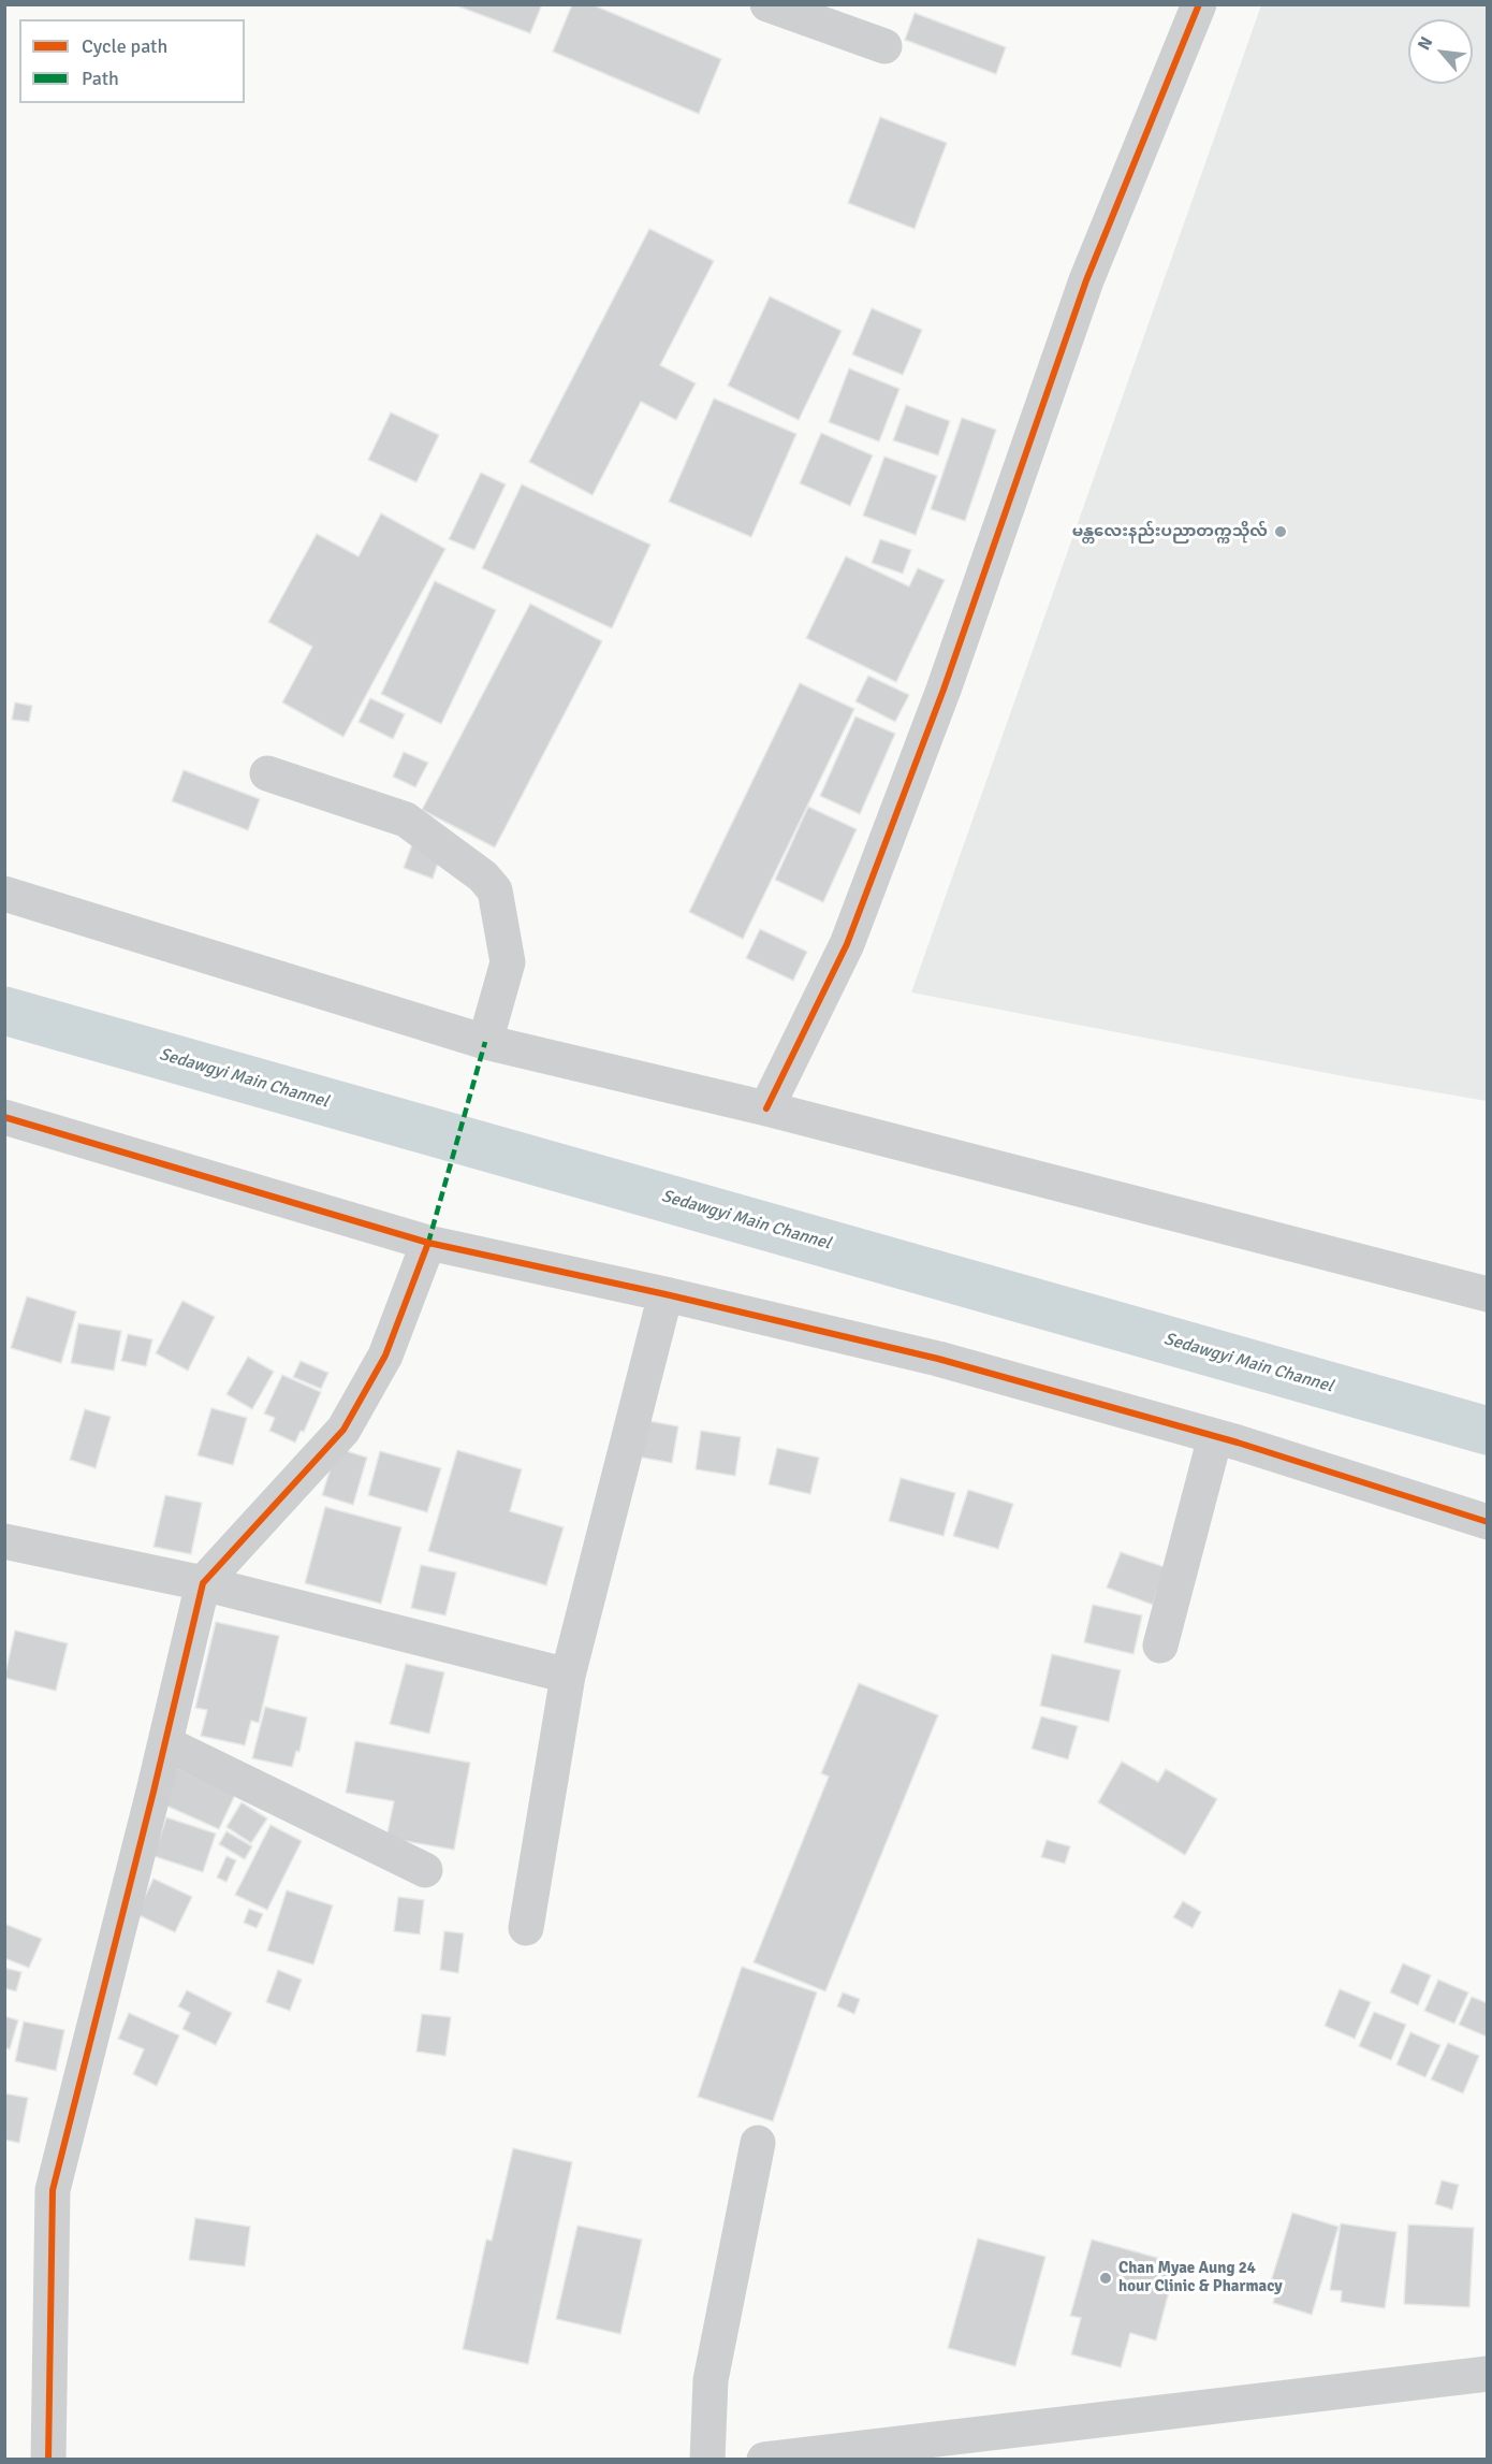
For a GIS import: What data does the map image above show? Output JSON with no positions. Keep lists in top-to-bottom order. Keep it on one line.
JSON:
{"water":["Sedawgyi Main Channel"],"places":["မန္တလေးနည်းပညာတက္ကသိုလ်","Chan Myae Aung 24 hour Clinic & Pharmacy"],"legend":["Cycle path","Path"],"north":"top left"}
